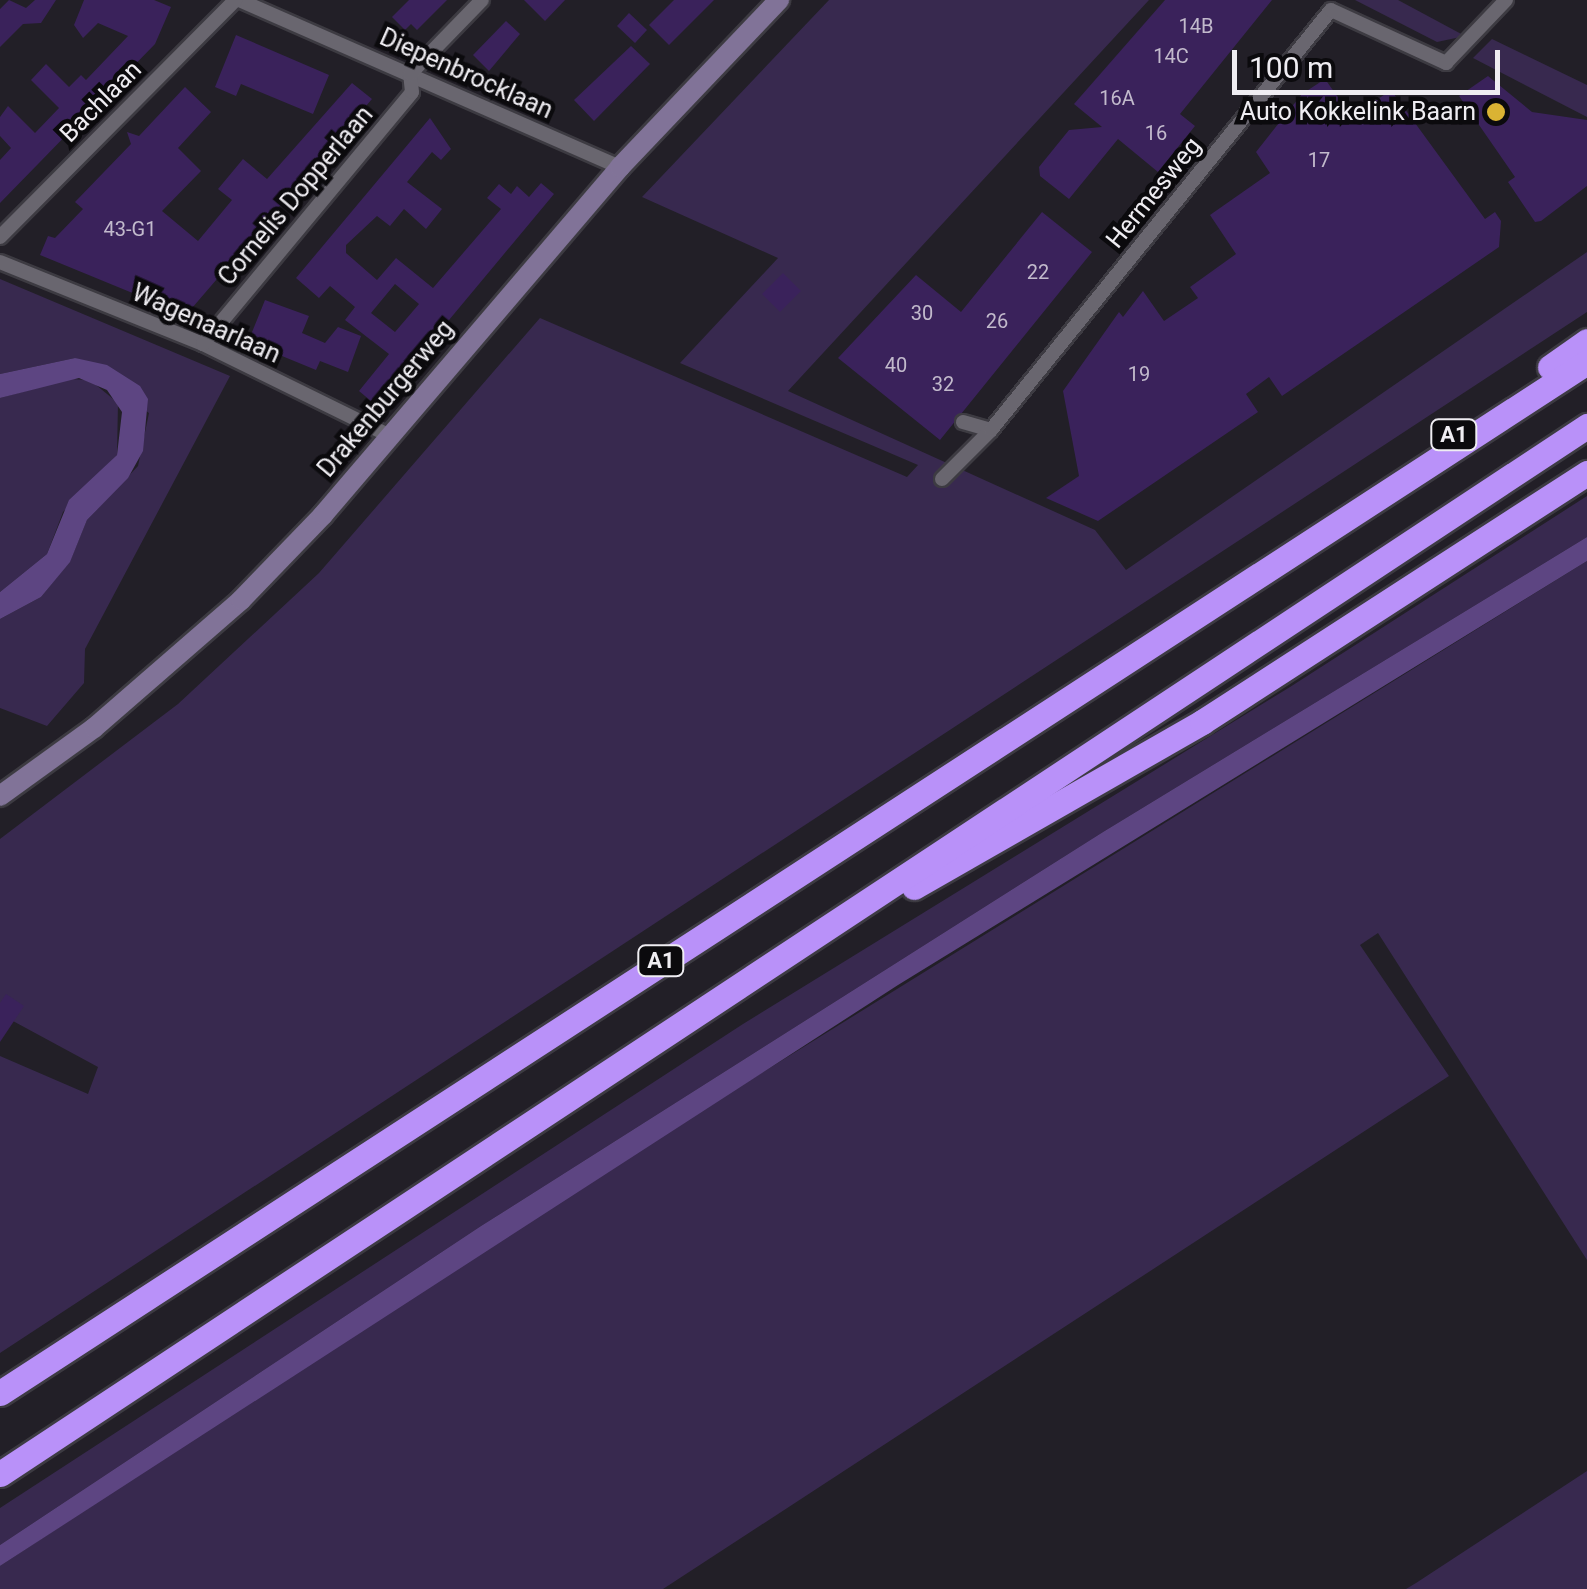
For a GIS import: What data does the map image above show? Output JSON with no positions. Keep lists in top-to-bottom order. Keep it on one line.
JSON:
{"streets":{"highway":["A1"],"main road":["Drakenburgerweg"],"street":["Diepenbrocklaan","Bachlaan","Hermesweg","Cornelis Dopperlaan","Wagenaarlaan"]},"crossings":[["Diepenbrocklaan","Bachlaan"],["Diepenbrocklaan","Cornelis Dopperlaan"],["Diepenbrocklaan","Drakenburgerweg"],["Cornelis Dopperlaan","Wagenaarlaan"],["Wagenaarlaan","Drakenburgerweg"]],"places":["Auto Kokkelink Baarn"],"house_numbers":["14B","14C","16A","16","17","43-G1","22","30","26","40","19","32"],"scale_bar":"100 m"}
